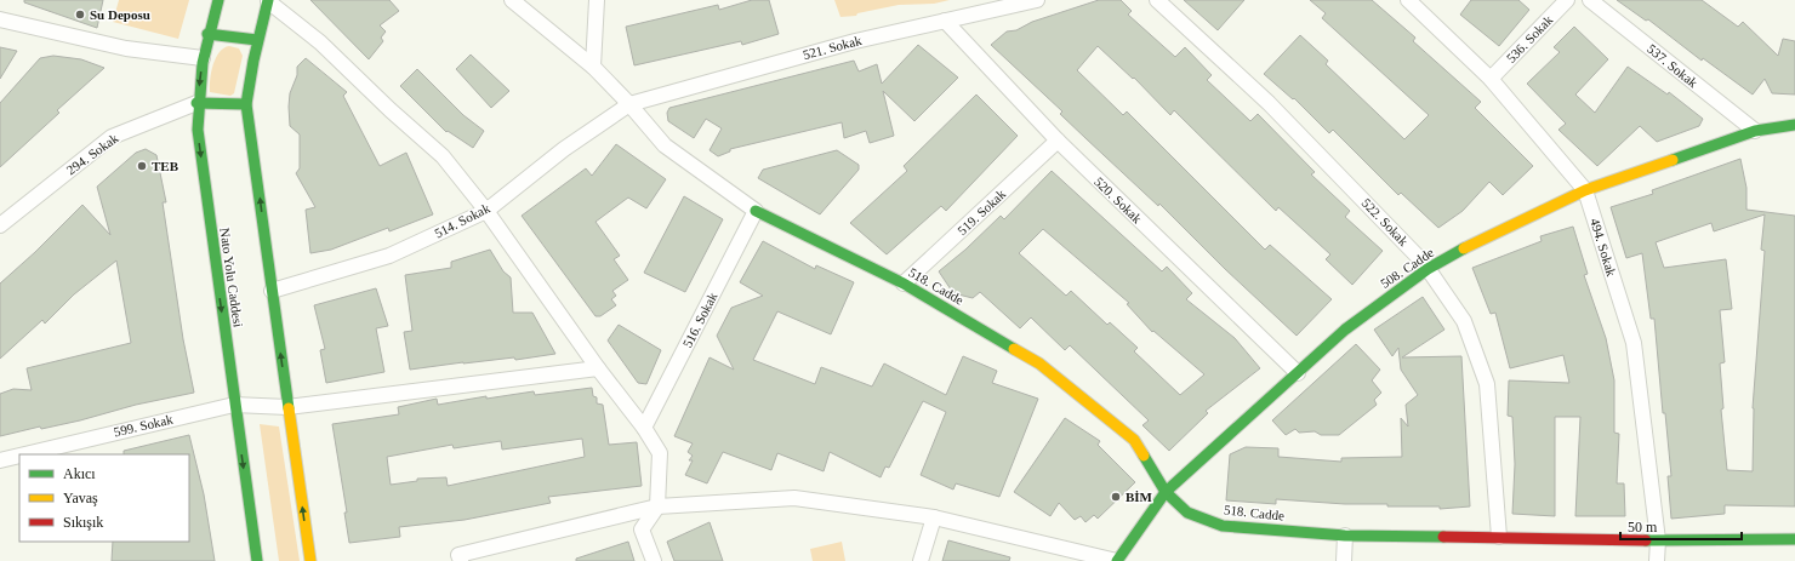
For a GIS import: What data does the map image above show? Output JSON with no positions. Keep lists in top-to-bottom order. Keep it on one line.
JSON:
{"streets":{"street":["536. Sokak","521. Sokak","537. Sokak","294. Sokak","520. Sokak","519. Sokak","514. Sokak","522. Sokak","494. Sokak","508. Cadde","Nato Yolu Caddesi","518. Cadde","516. Sokak","599. Sokak"]},"crossings":[["536. Sokak","494. Sokak"],["521. Sokak","520. Sokak"],["521. Sokak","514. Sokak"],["537. Sokak","508. Cadde"],["294. Sokak","Nato Yolu Caddesi"],["520. Sokak","519. Sokak"],["520. Sokak","508. Cadde"],["519. Sokak","518. Cadde"],["522. Sokak","508. Cadde"],["522. Sokak","518. Cadde"],["494. Sokak","508. Cadde"],["494. Sokak","518. Cadde"],["508. Cadde","518. Cadde"],["Nato Yolu Caddesi","599. Sokak"],["518. Cadde","516. Sokak"]],"places":["Su Deposu","TEB","BİM"],"legend":["Akıcı","Yavaş","Sıkışık"],"scale_bar":"50 m"}
